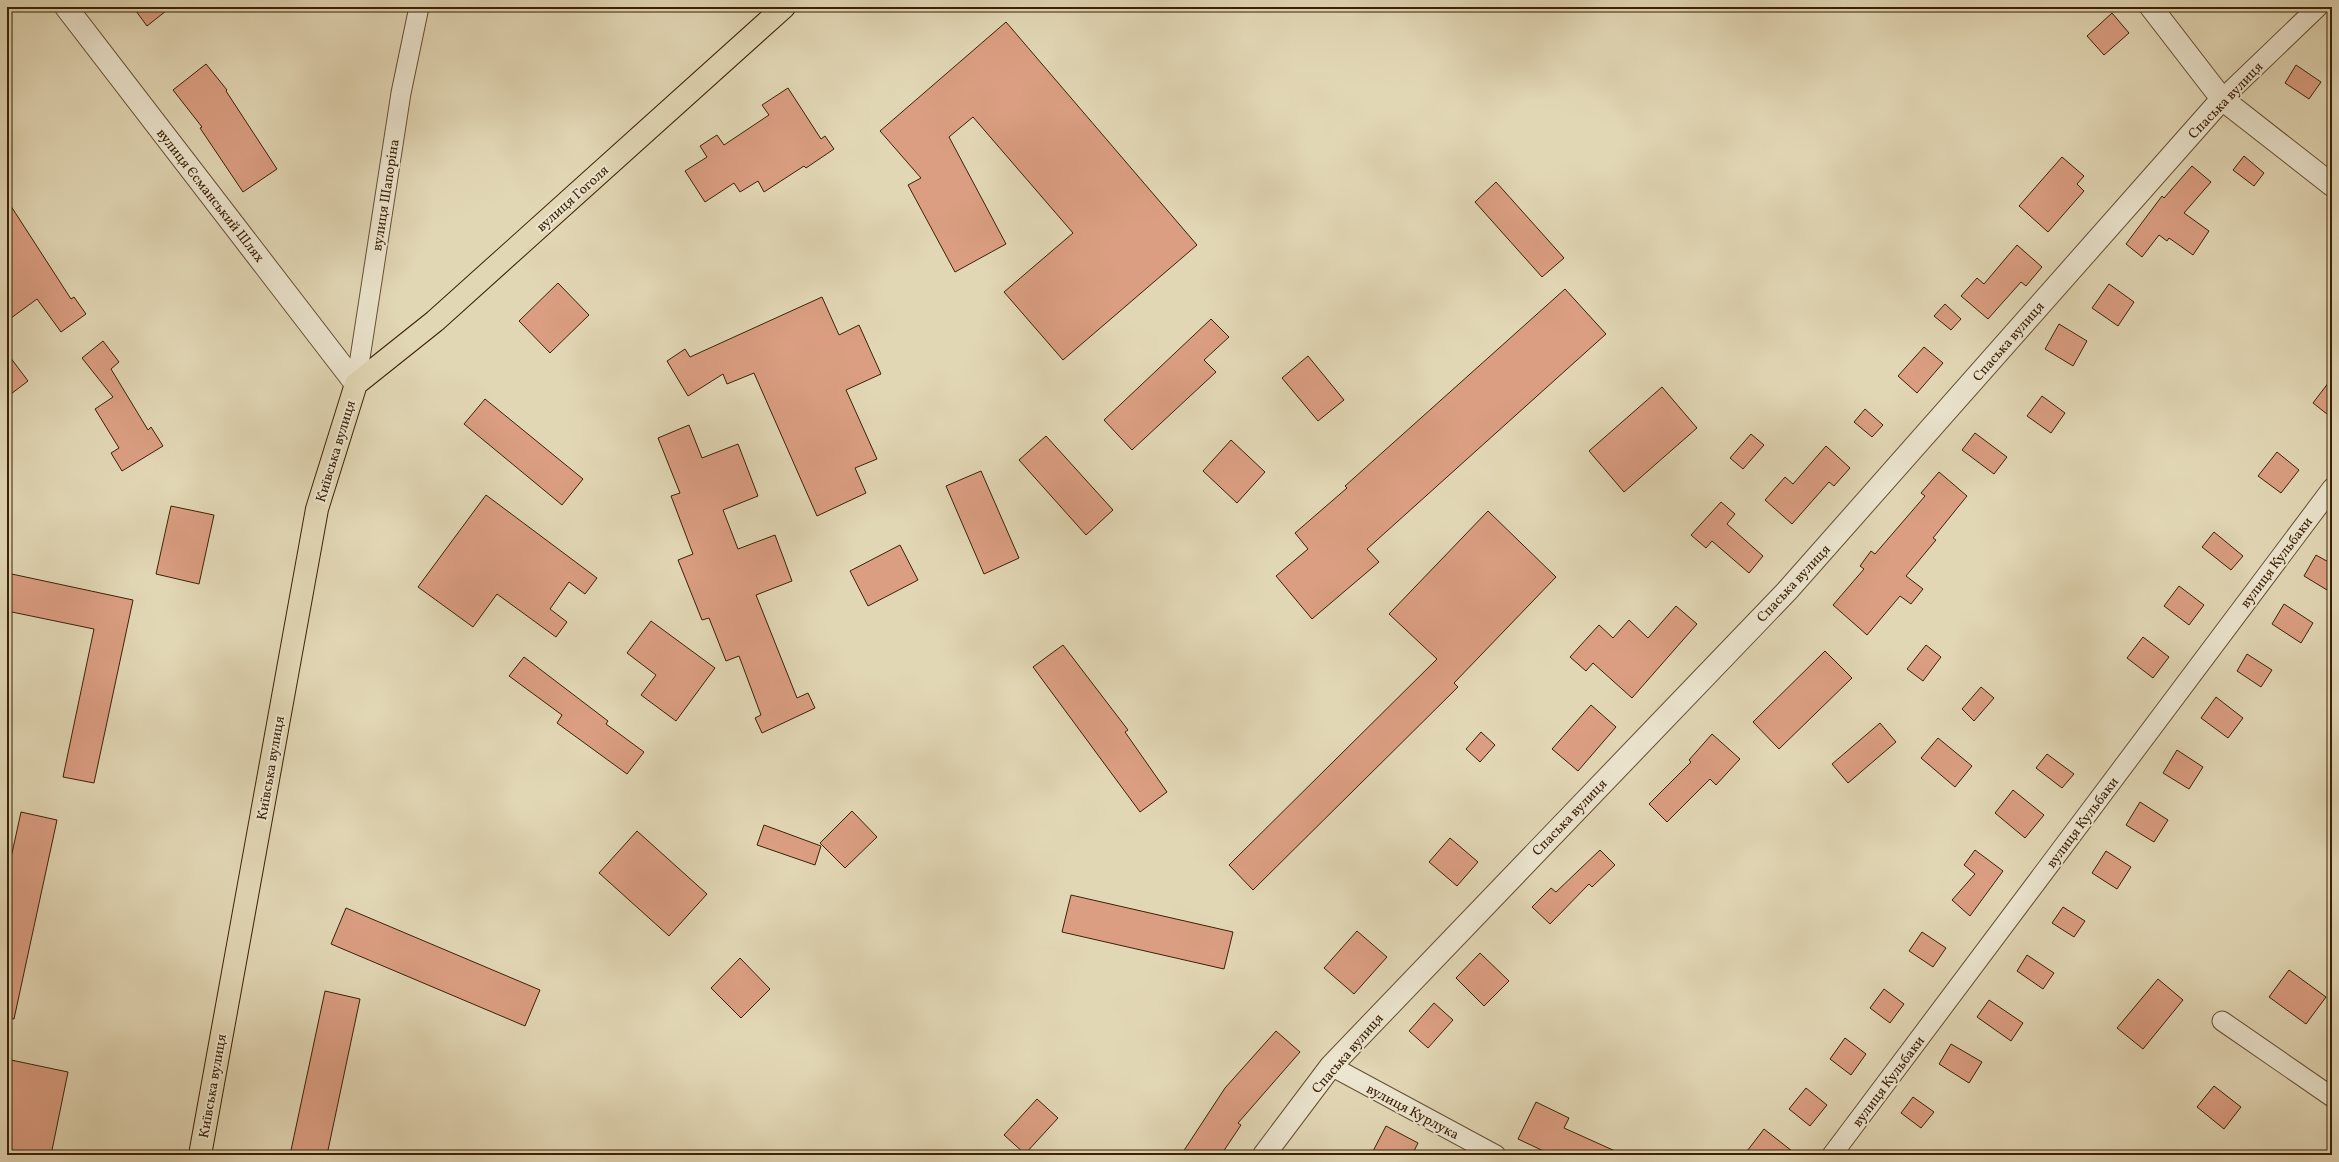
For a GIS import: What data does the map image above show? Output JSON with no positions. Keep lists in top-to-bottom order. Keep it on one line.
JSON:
{"streets":{"main road":["вулиця Гоголя","Київська вулиця"],"street":["Спаська вулиця","вулиця Єсманський Шлях","вулиця Шапоріна","вулиця Кульбаки","вулиця Курлука"]},"crossings":[["Спаська вулиця","вулиця Курлука"],["вулиця Єсманський Шлях","вулиця Шапоріна"],["вулиця Єсманський Шлях","вулиця Гоголя"],["вулиця Єсманський Шлях","Київська вулиця"],["вулиця Шапоріна","вулиця Гоголя"],["вулиця Шапоріна","Київська вулиця"],["вулиця Гоголя","Київська вулиця"]]}
